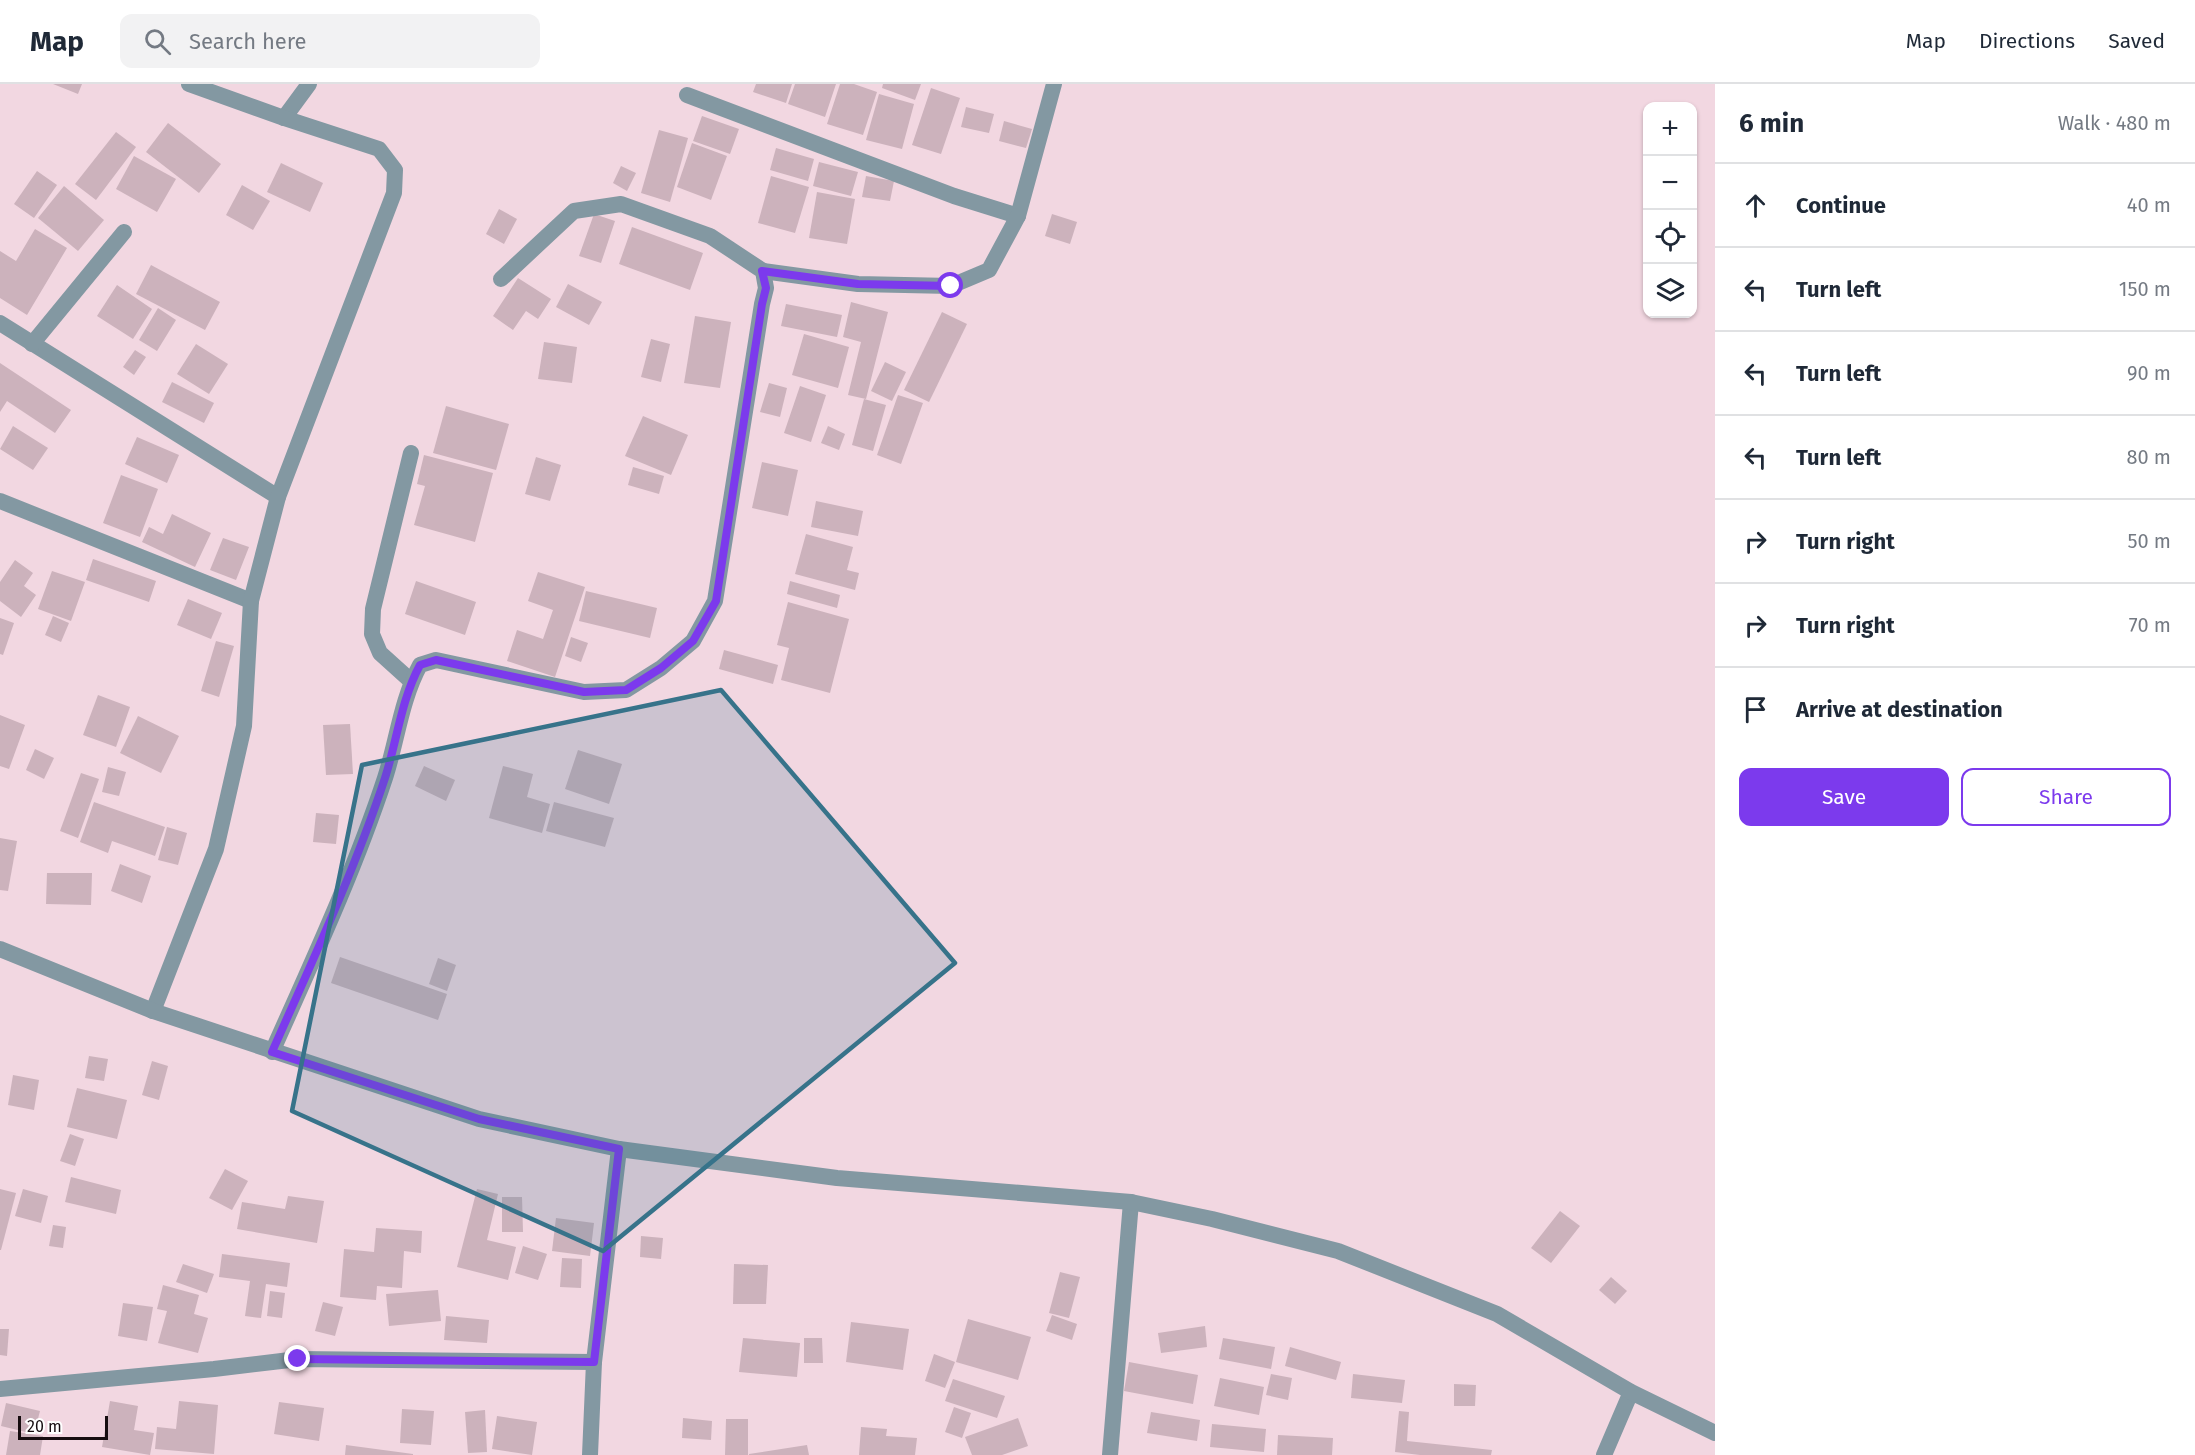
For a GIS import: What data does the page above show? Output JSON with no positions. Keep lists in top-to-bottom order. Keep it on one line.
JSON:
{"scale_bar":"20 m","page":{"header":"Map","search":"Search here","nav":["Map","Directions","Saved"],"heading":["6 min","Walk · 480 m"],"map_buttons":["+","−"],"list":[["Continue","40 m"],["Turn left","150 m"],["Turn left","90 m"],["Turn left","80 m"],["Turn right","50 m"],["Turn right","70 m"],"Arrive at destination"],"buttons":["Save","Share"],"scale":"20 m"}}
